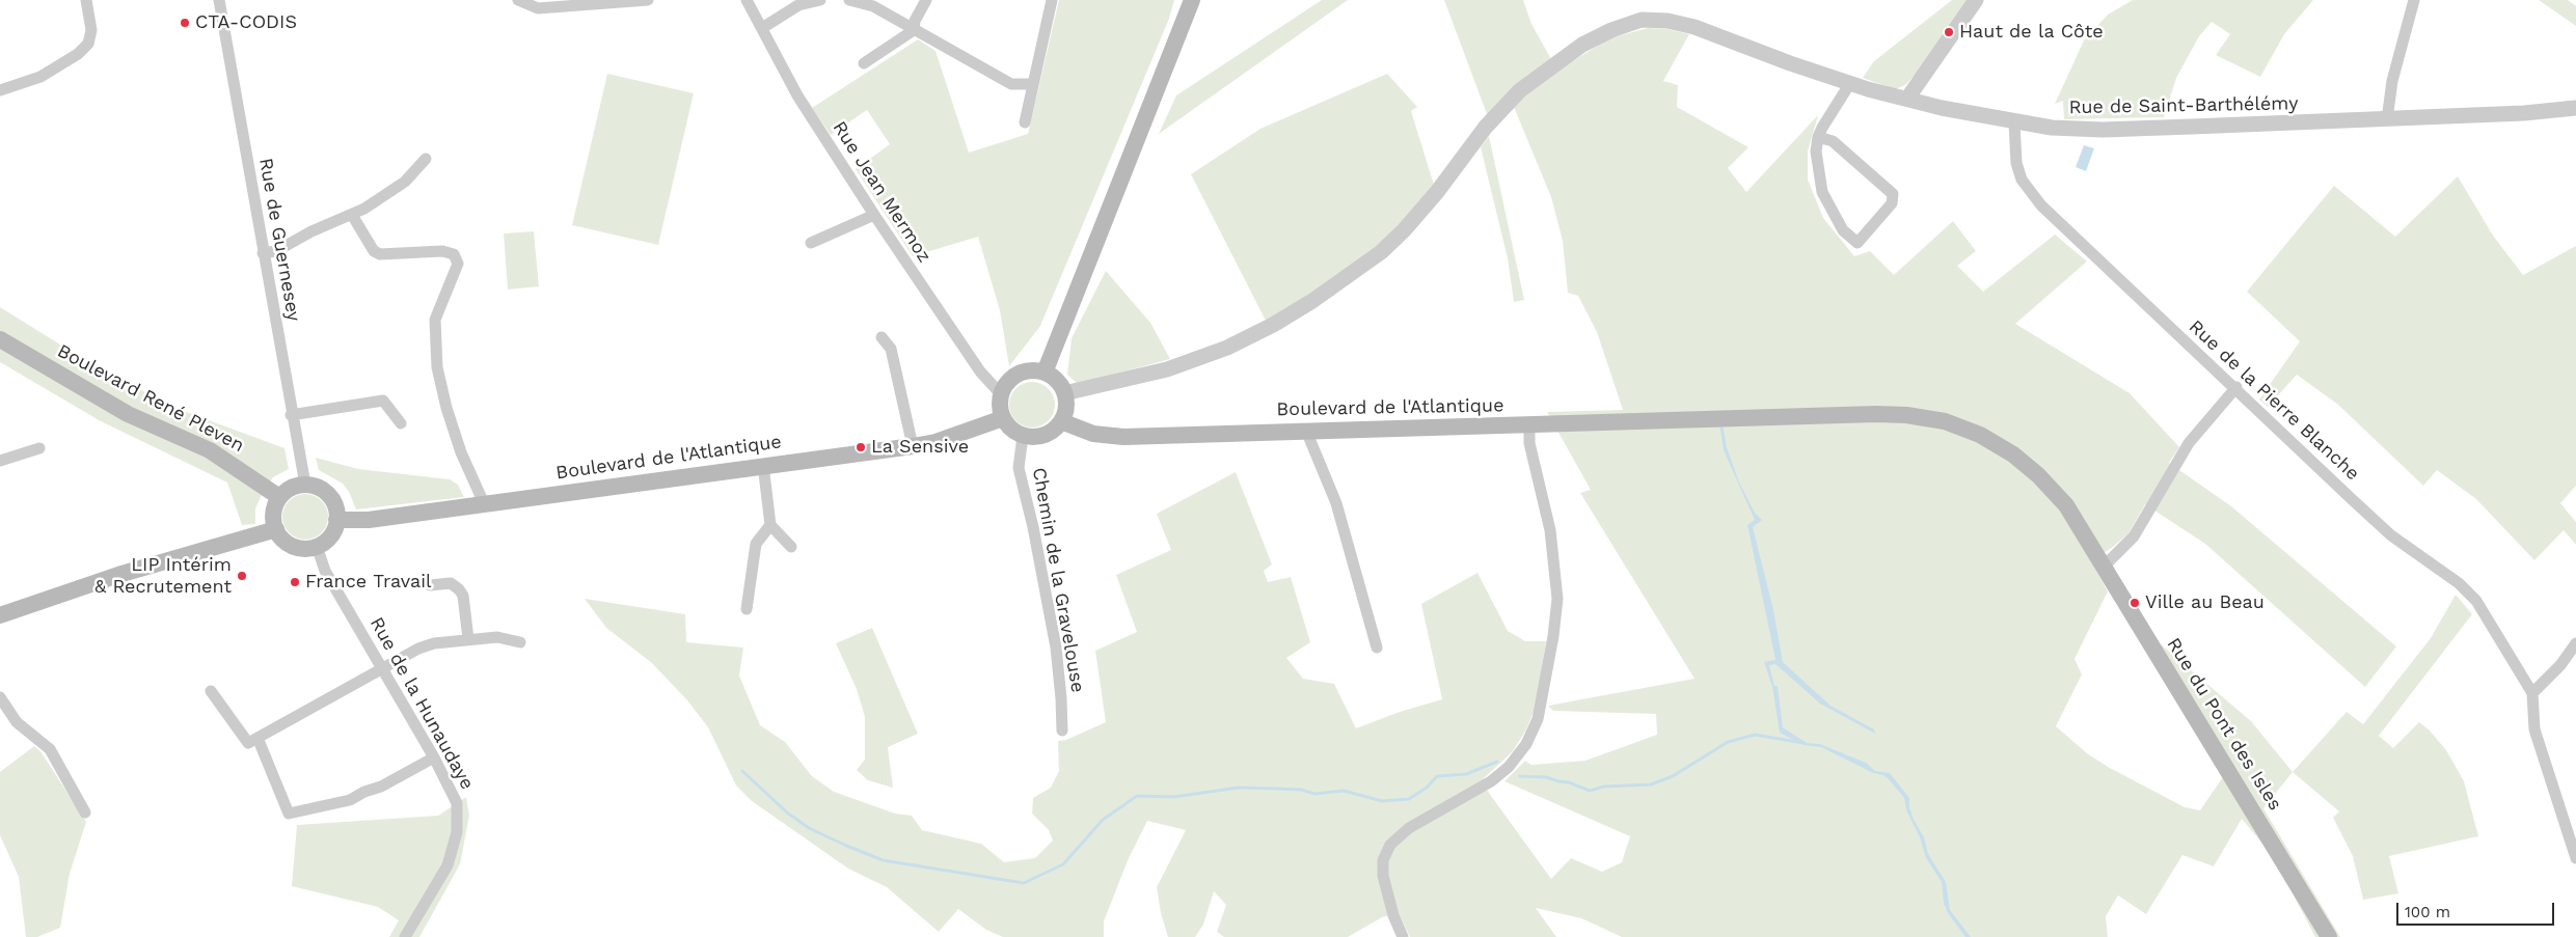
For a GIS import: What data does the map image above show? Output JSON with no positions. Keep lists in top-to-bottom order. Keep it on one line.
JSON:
{"streets":{"main road":["Boulevard René Pleven","Boulevard de l'Atlantique","Rue du Pont des Isles"],"street":["Rue de Saint-Barthélémy","Rue Jean Mermoz","Rue de Guernesey","Rue de la Pierre Blanche","Chemin de la Gravelouse","Rue de la Hunaudaye"]},"crossings":[["Rue de Saint-Barthélémy","Rue Jean Mermoz"],["Rue de Saint-Barthélémy","Rue de la Pierre Blanche"],["Rue de Saint-Barthélémy","Boulevard de l'Atlantique"],["Rue de Saint-Barthélémy","Chemin de la Gravelouse"],["Rue Jean Mermoz","Boulevard de l'Atlantique"],["Rue Jean Mermoz","Chemin de la Gravelouse"],["Rue de Guernesey","Boulevard René Pleven"],["Rue de Guernesey","Boulevard de l'Atlantique"],["Rue de Guernesey","Rue de la Hunaudaye"],["Boulevard René Pleven","Boulevard de l'Atlantique"],["Boulevard René Pleven","Rue de la Hunaudaye"],["Boulevard de l'Atlantique","Chemin de la Gravelouse"],["Boulevard de l'Atlantique","Rue de la Hunaudaye"],["Boulevard de l'Atlantique","Rue du Pont des Isles"]],"places":["CTA-CODIS","Haut de la Côte","La Sensive","LIP Intérim & Recrutement","France Travail","Ville au Beau"],"scale_bar":"100 m"}
